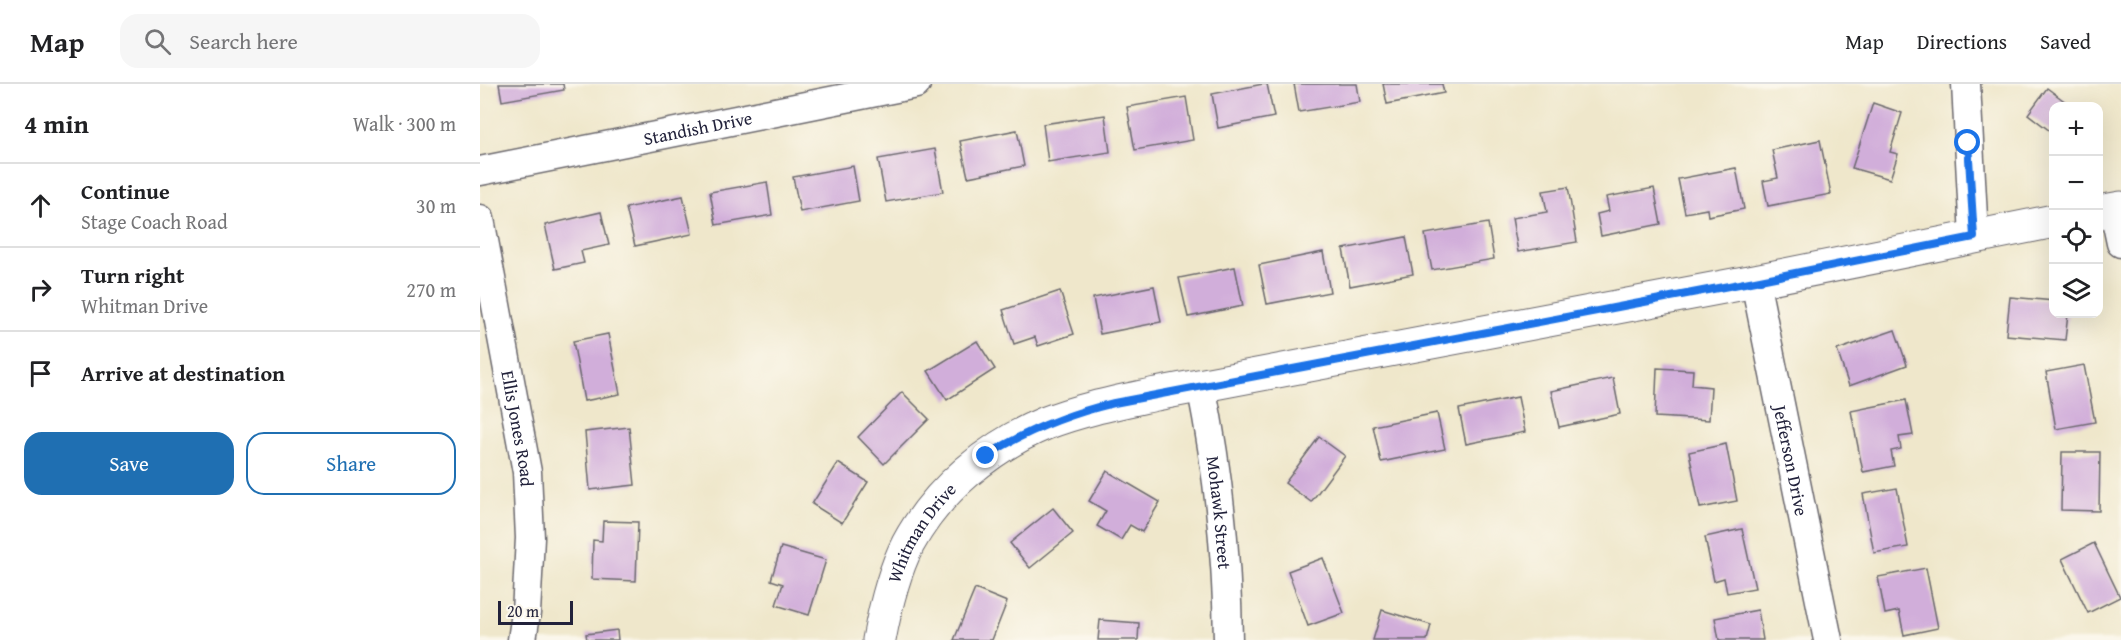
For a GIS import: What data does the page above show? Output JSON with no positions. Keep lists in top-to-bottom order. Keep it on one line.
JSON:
{"streets":{"street":["Standish Drive","Ellis Jones Road","Jefferson Drive","Mohawk Street","Whitman Drive"]},"crossings":[["Jefferson Drive","Whitman Drive"],["Mohawk Street","Whitman Drive"]],"scale_bar":"20 m","page":{"header":"Map","search":"Search here","nav":["Map","Directions","Saved"],"heading":["4 min","Walk · 300 m"],"map_buttons":["+","−"],"list":[["Continue","Stage Coach Road","30 m"],["Turn right","Whitman Drive","270 m"],"Arrive at destination"],"buttons":["Save","Share"],"scale":"20 m"}}
